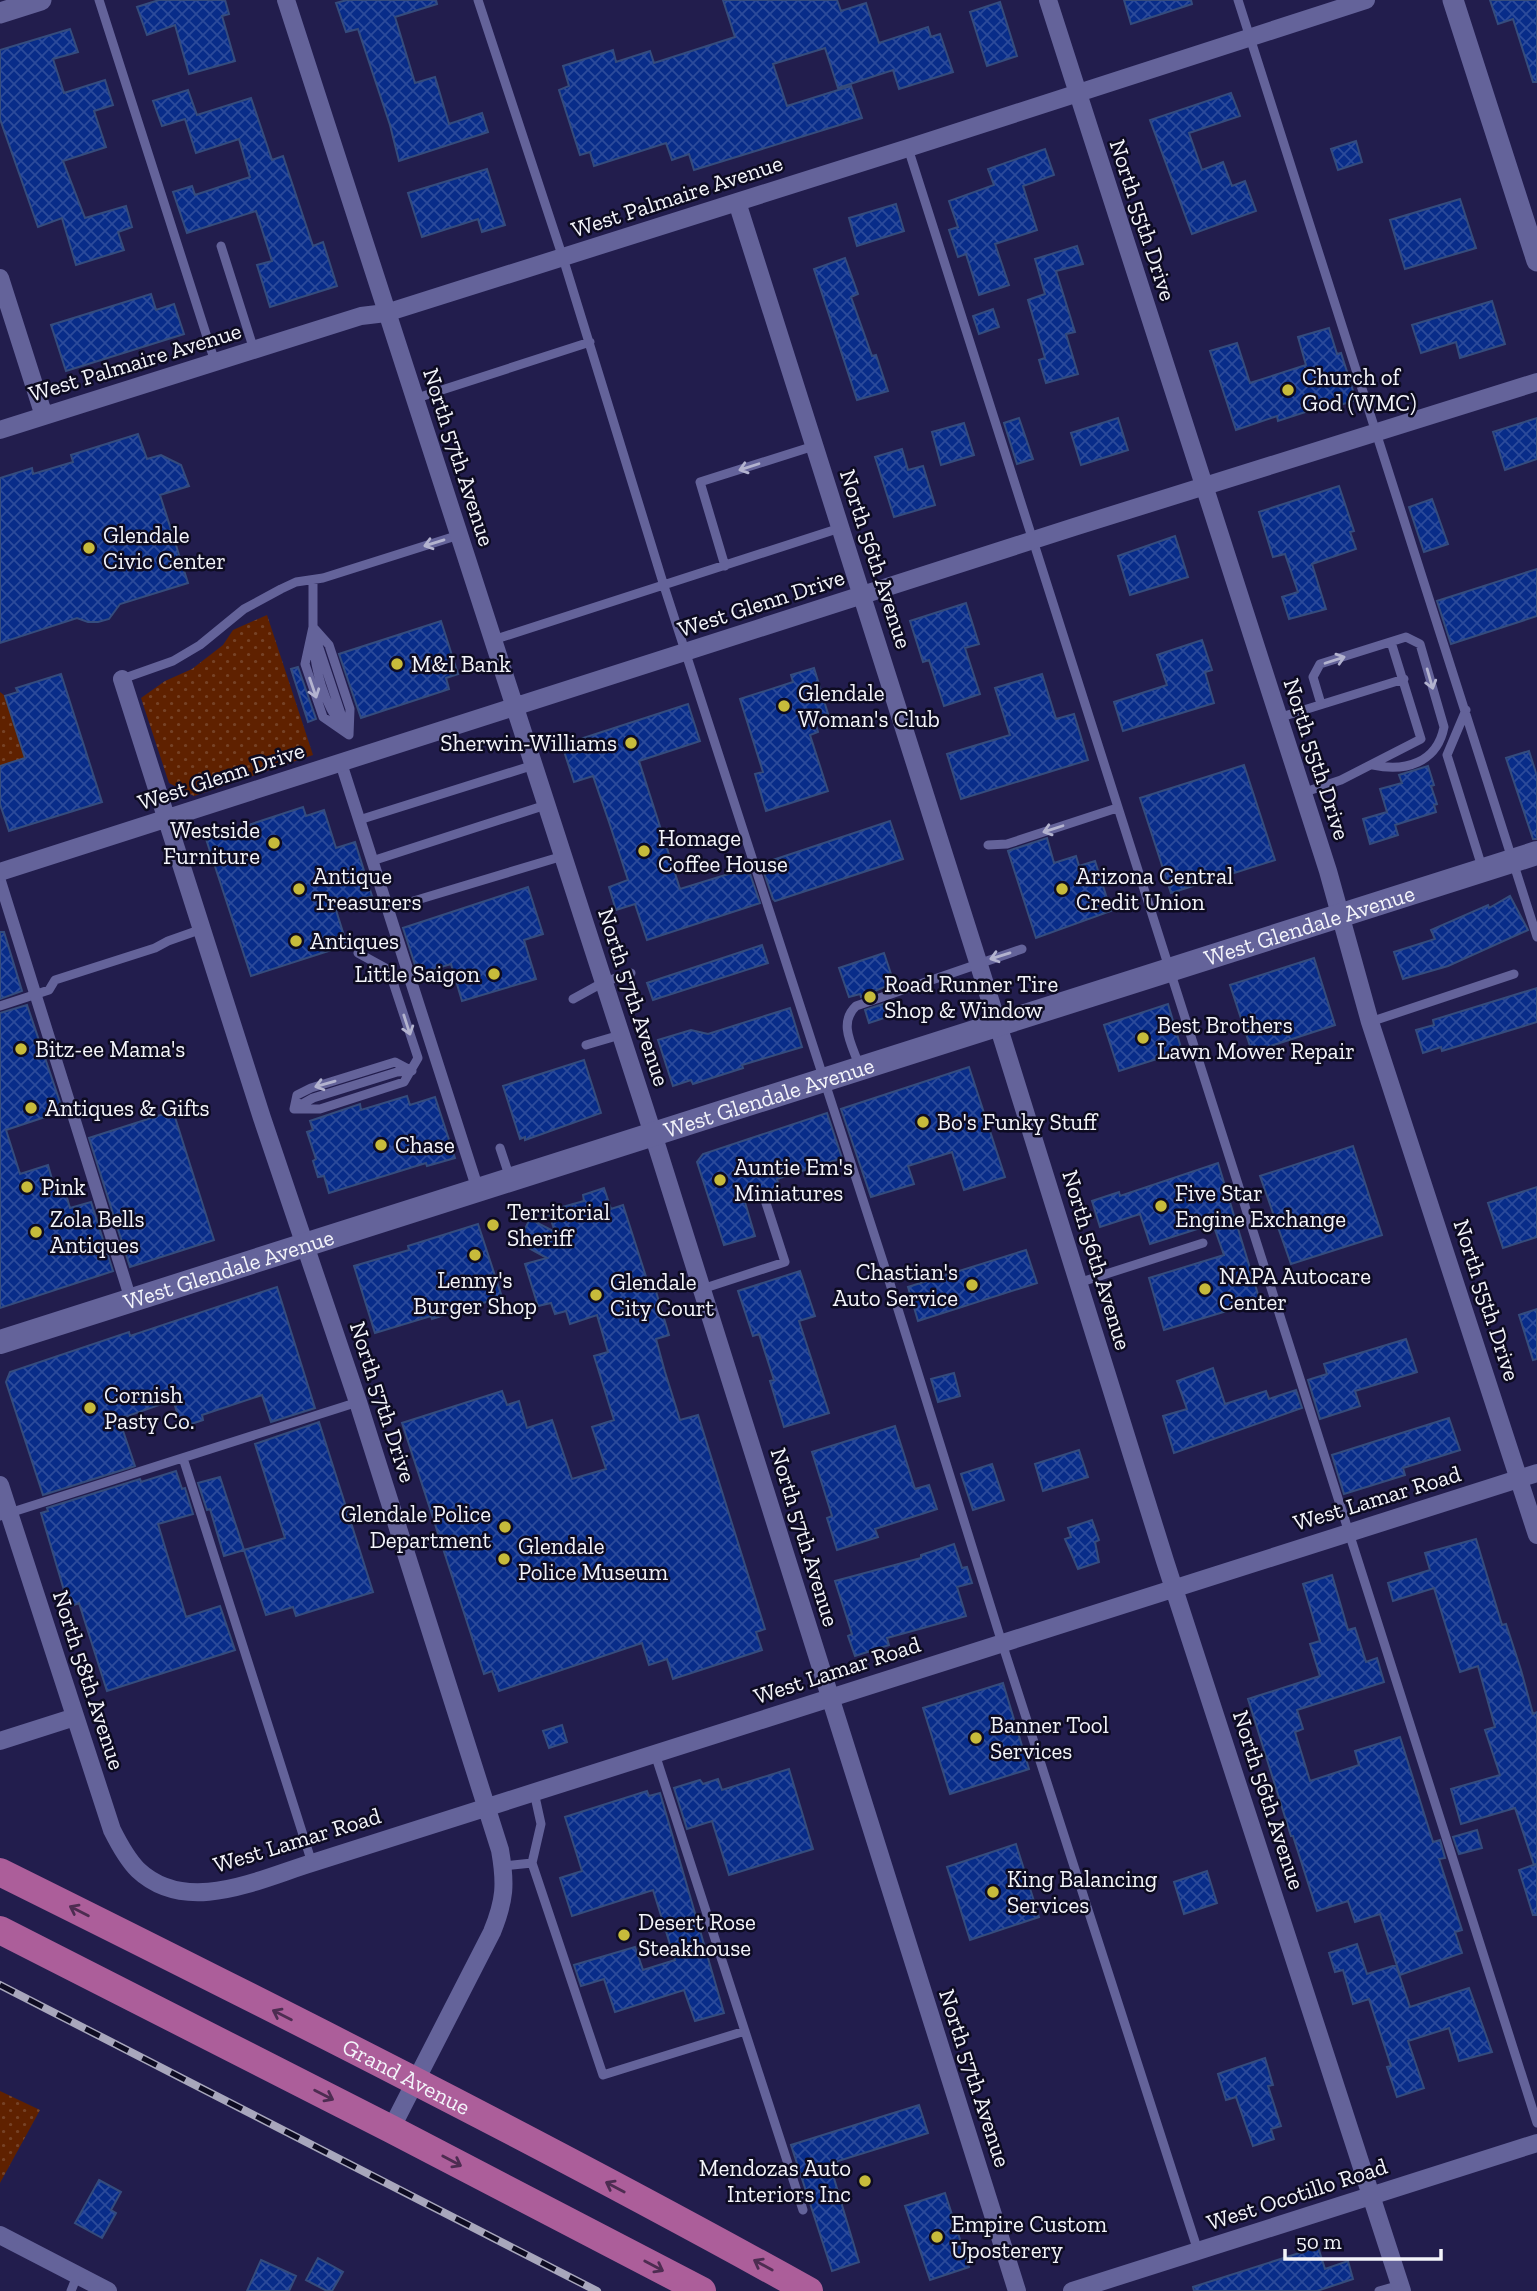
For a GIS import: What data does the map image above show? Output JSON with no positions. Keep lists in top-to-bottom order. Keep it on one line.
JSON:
{"streets":{"highway":["Grand Avenue"],"main road":["West Glendale Avenue"],"street":["West Palmaire Avenue","North 55th Drive","North 57th Avenue","North 56th Avenue","West Glenn Drive","North 57th Drive","West Lamar Road","North 58th Avenue","West Ocotillo Road"]},"crossings":[["West Palmaire Avenue","North 55th Drive"],["West Palmaire Avenue","North 57th Avenue"],["West Palmaire Avenue","North 56th Avenue"],["North 55th Drive","West Glenn Drive"],["North 55th Drive","West Glendale Avenue"],["North 55th Drive","West Lamar Road"],["North 57th Avenue","West Glenn Drive"],["North 57th Avenue","West Glendale Avenue"],["North 57th Avenue","West Lamar Road"],["North 56th Avenue","West Glenn Drive"],["North 56th Avenue","West Glendale Avenue"],["North 56th Avenue","West Lamar Road"],["North 56th Avenue","West Ocotillo Road"],["West Glenn Drive","North 57th Drive"],["West Glendale Avenue","North 57th Drive"],["North 57th Drive","West Lamar Road"],["North 57th Drive","Grand Avenue"],["West Lamar Road","North 58th Avenue"]],"places":["Church of God (WMC)","Glendale Civic Center","M&I Bank","Glendale Woman's Club","Sherwin-Williams","Westside Furniture","Homage Coffee House","Antique Treasurers","Arizona Central Credit Union","Antiques","Little Saigon","Road Runner Tire Shop & Window","Best Brothers Lawn Mower Repair","Bitz-ee Mama's","Antiques & Gifts","Bo's Funky Stuff","Chase","Auntie Em's Miniatures","Pink","Five Star Engine Exchange","Territorial Sheriff","Zola Bells Antiques","Lenny's Burger Shop","Chastian's Auto Service","NAPA Autocare Center","Glendale City Court","Cornish Pasty Co.","Glendale Police Department","Glendale Police Museum","Banner Tool Services","King Balancing Services","Desert Rose Steakhouse","Mendozas Auto Interiors Inc","Empire Custom Uposterery"],"scale_bar":"50 m"}
